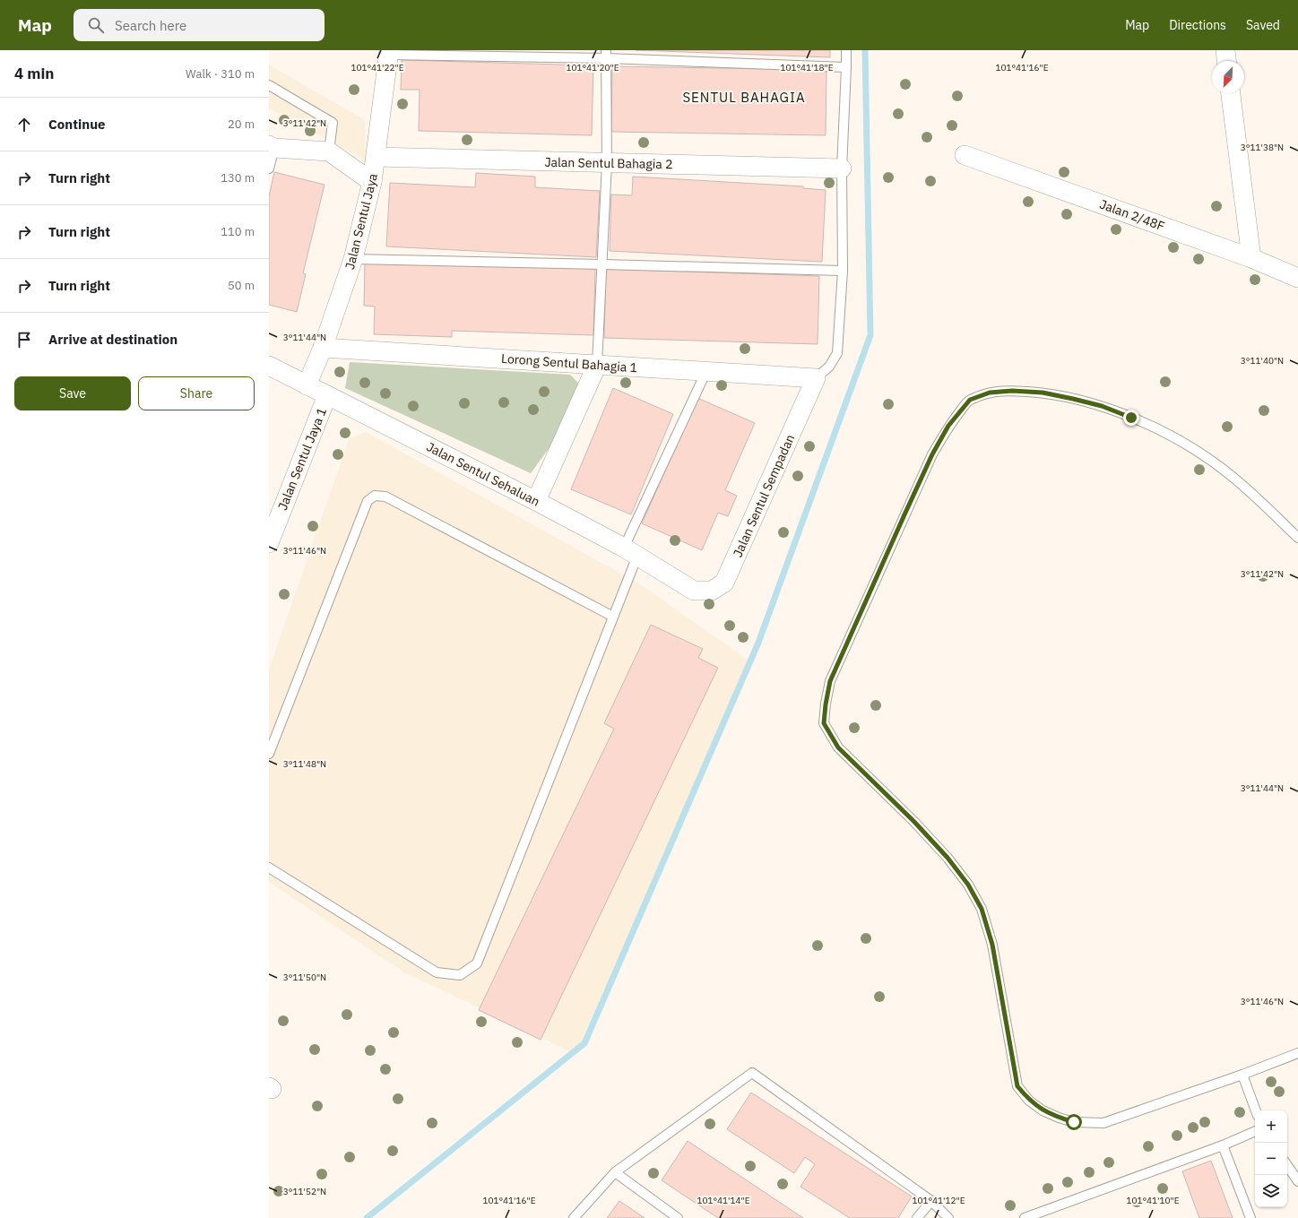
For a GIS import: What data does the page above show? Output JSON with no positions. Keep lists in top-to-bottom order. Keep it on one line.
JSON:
{"streets":{"street":["Jalan Sentul Bahagia 2","Jalan 2/48F","Jalan Sentul Jaya","Lorong Sentul Bahagia 1","Jalan Sentul Jaya 1","Jalan Sentul Sehaluan","Jalan Sentul Sempadan"]},"crossings":[["Jalan Sentul Bahagia 2","Jalan Sentul Jaya"],["Jalan Sentul Jaya","Lorong Sentul Bahagia 1"],["Jalan Sentul Jaya","Jalan Sentul Sehaluan"],["Lorong Sentul Bahagia 1","Jalan Sentul Sempadan"],["Jalan Sentul Jaya 1","Jalan Sentul Sehaluan"],["Jalan Sentul Sehaluan","Jalan Sentul Sempadan"]],"districts":["SENTUL BAHAGIA"],"north":"bottom left","page":{"header":"Map","search":"Search here","nav":["Map","Directions","Saved"],"heading":["4 min","Walk · 310 m"],"list":[["Continue","20 m"],["Turn right","130 m"],["Turn right","110 m"],["Turn right","50 m"],"Arrive at destination"],"buttons":["Save","Share"],"map_buttons":["+","−"]},"coordinates":["101°41'20\"E","101°41'18\"E","101°41'16\"E","101°41'22\"E","3°11'42\"N","3°11'38\"N","3°11'44\"N","3°11'40\"N","3°11'46\"N","3°11'48\"N","3°11'50\"N","3°11'52\"N","101°41'14\"E","101°41'12\"E","101°41'10\"E"]}
